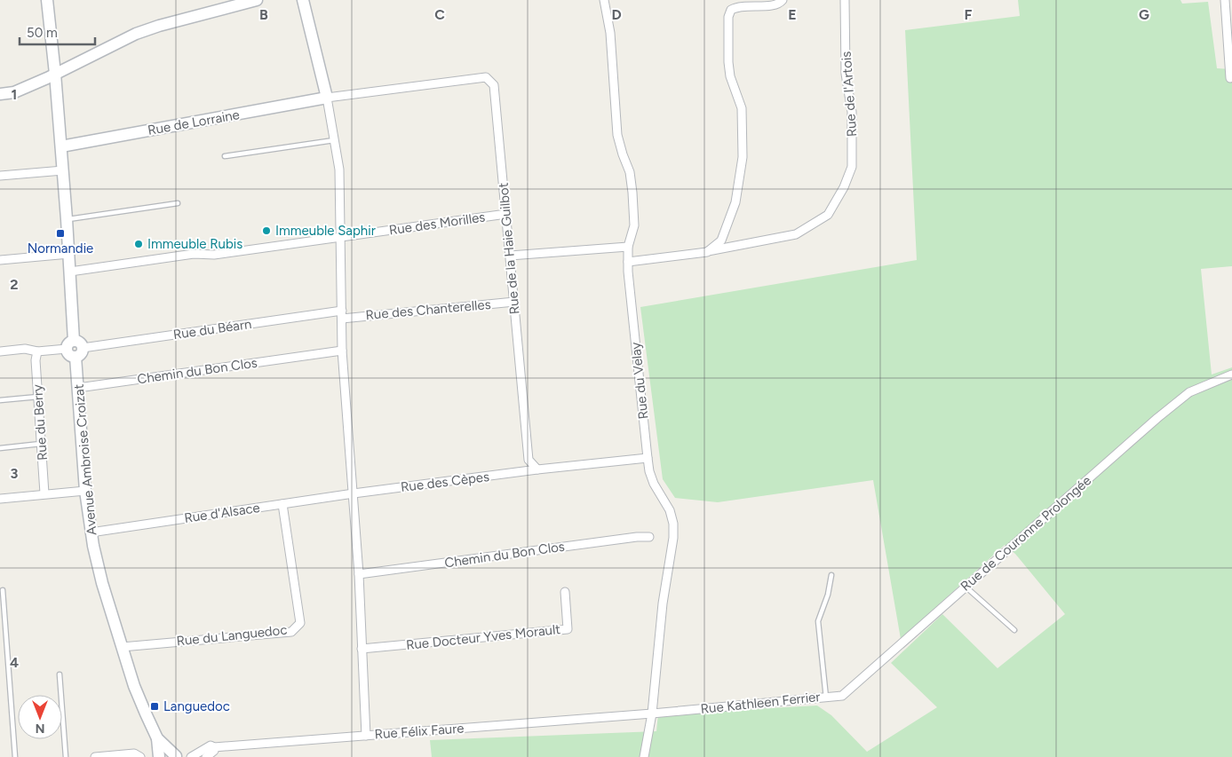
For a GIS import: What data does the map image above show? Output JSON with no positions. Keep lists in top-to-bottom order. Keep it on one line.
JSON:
{"streets":{"main road":["Rue de Lorraine","Avenue Ambroise Croizat"],"street":["Rue de l'Artois","Rue des Morilles","Rue de la Haie Guilbot","Rue des Chanterelles","Rue du Béarn","Chemin du Bon Clos","Rue du Velay","Rue du Berry","Rue des Cèpes","Rue d'Alsace","Rue de Couronne Prolongée","Rue du Languedoc","Rue Docteur Yves Morault","Rue Kathleen Ferrier","Rue Félix Faure"]},"crossings":[["Rue de l'Artois","Rue du Velay"],["Rue de Lorraine","Rue de la Haie Guilbot"],["Rue des Morilles","Rue de la Haie Guilbot"],["Rue de la Haie Guilbot","Rue des Chanterelles"],["Rue de la Haie Guilbot","Rue des Cèpes"],["Rue des Chanterelles","Rue du Béarn"],["Rue du Béarn","Avenue Ambroise Croizat"],["Chemin du Bon Clos","Avenue Ambroise Croizat"],["Rue du Velay","Rue Kathleen Ferrier"],["Avenue Ambroise Croizat","Rue d'Alsace"],["Avenue Ambroise Croizat","Rue du Languedoc"],["Rue des Cèpes","Rue d'Alsace"],["Rue d'Alsace","Rue du Languedoc"],["Rue de Couronne Prolongée","Rue Kathleen Ferrier"],["Rue Kathleen Ferrier","Rue Félix Faure"]],"places":{"other":["Immeuble Saphir","Immeuble Rubis"],"transit":["Normandie","Languedoc"]},"scale_bar":"50 m","north":"bottom","grid":{"columns":["B","C","D","E","F","G"],"rows":["1","2","3","4"]}}
